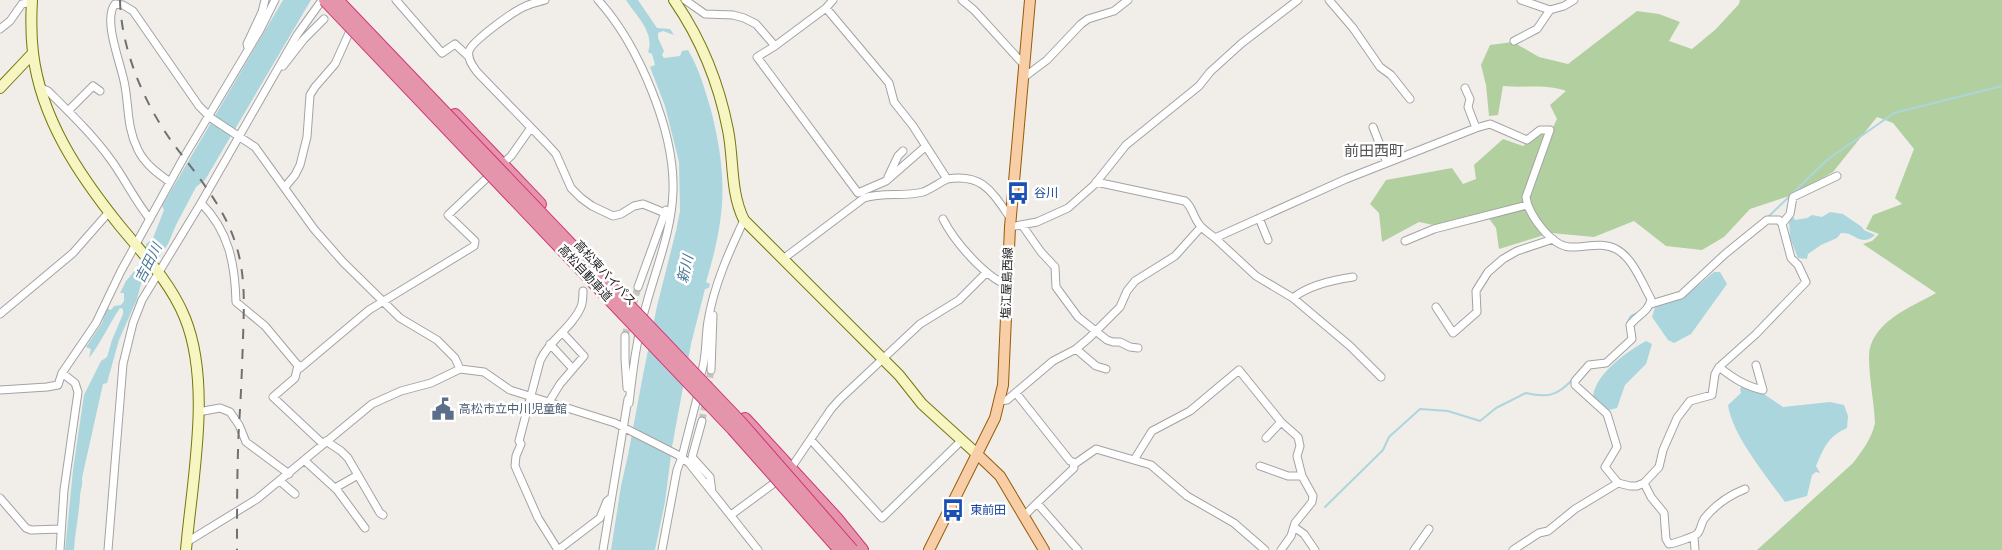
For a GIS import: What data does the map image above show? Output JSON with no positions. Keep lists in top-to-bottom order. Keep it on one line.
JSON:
{"streets":{"highway":["高松自動車道","高松東バイパス"],"main road":["塩江屋島西線"]},"crossings":[["高松自動車道","高松東バイパス"]],"districts":["前田西町"],"water":["吉田川","新川"],"places":{"bus stop":["谷川","東前田"],"public building":["高松市立中川児童館"]}}
